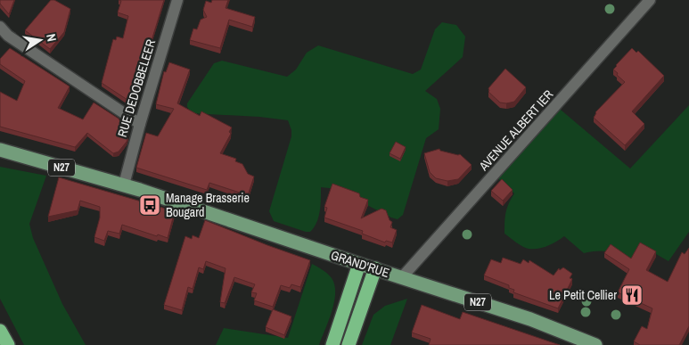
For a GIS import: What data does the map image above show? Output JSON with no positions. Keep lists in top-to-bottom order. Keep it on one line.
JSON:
{"streets":{"main road":["N27","GRAND'RUE"],"street":["RUE DEDOBBELEER","AVENUE ALBERT IER"]},"crossings":[["RUE DEDOBBELEER","N27"],["RUE DEDOBBELEER","GRAND'RUE"],["AVENUE ALBERT IER","GRAND'RUE"],["N27","GRAND'RUE"]],"places":{"bus stop":["Manage Brasserie Bougard"],"restaurant":["Le Petit Cellier"]},"north":"right"}
